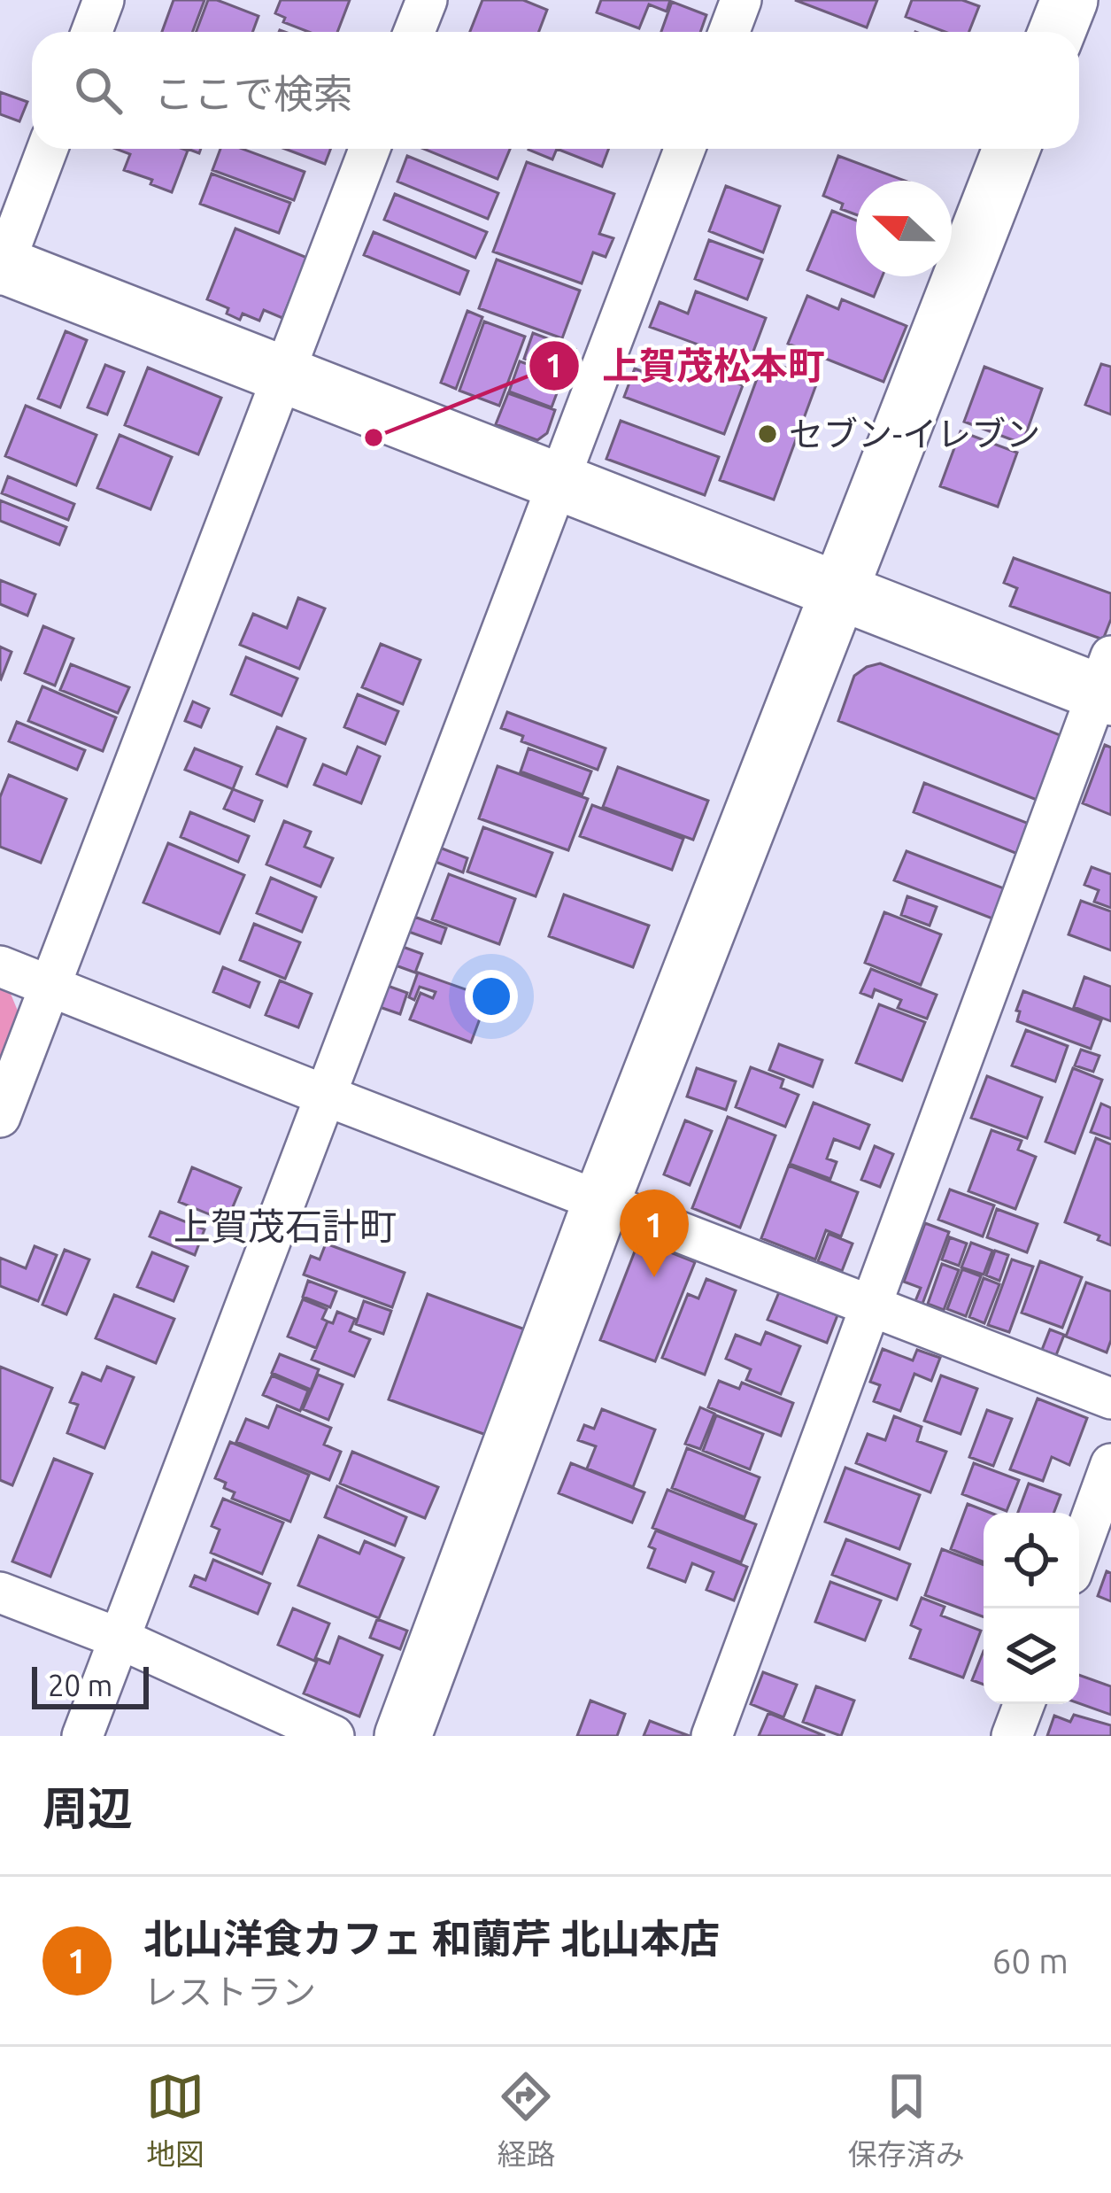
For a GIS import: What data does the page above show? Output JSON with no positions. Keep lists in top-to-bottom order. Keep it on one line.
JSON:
{"districts":["上賀茂石計町"],"places":["セブン-イレブン","上賀茂松本町"],"scale_bar":"20 m","north":"left","page":{"search":"ここで検索","pins":"1","scale":"20 m","heading":"周辺","list":[{"mark":"1","name":"北山洋食カフェ 和蘭芹 北山本店","note":"レストラン","value":"60 m"}],"nav":["地図","経路","保存済み"]}}
